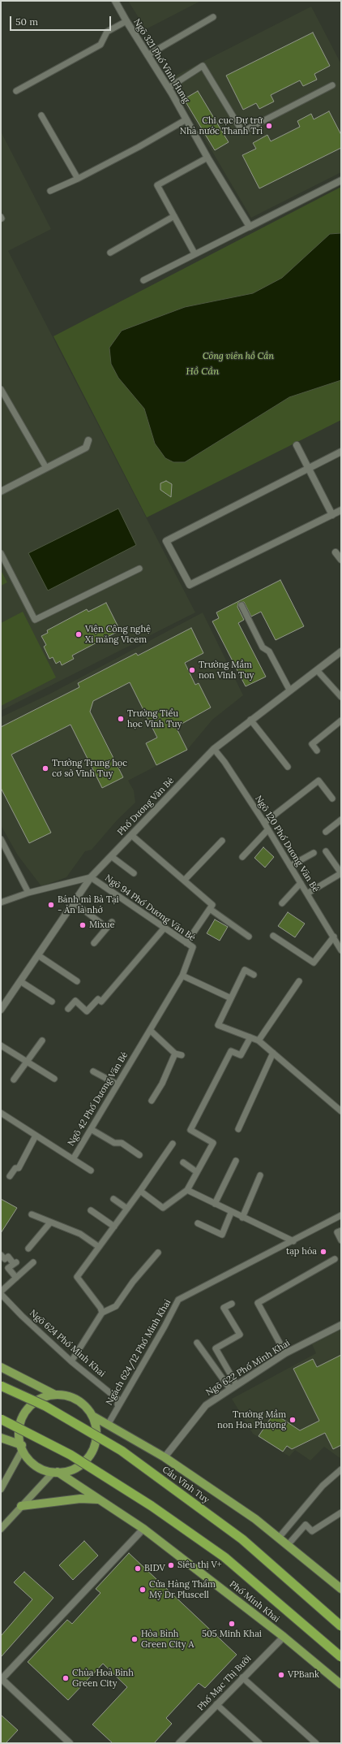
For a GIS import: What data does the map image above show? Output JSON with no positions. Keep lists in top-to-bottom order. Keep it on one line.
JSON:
{"streets":{"highway":["Cầu Vĩnh Tuy"],"main road":["Phố Minh Khai"],"street":["Ngõ 321 Phố Vĩnh Hưng","Phố Dương Văn Bé","Ngõ 622 Phố Minh Khai","Phố Mạc Thị Bưởi"],"lane":["Ngõ 120 Phố Dương Văn Bé","Ngõ 94 Phố Dương Văn Bé","Ngõ 42 Phố Dương Văn Bé","Ngõ 624 Phố Minh Khai","Ngách 624/12 Phố Minh Khai"]},"crossings":[["Phố Dương Văn Bé","Ngõ 120 Phố Dương Văn Bé"],["Phố Dương Văn Bé","Ngõ 94 Phố Dương Văn Bé"],["Ngõ 94 Phố Dương Văn Bé","Ngõ 42 Phố Dương Văn Bé"],["Ngõ 624 Phố Minh Khai","Ngách 624/12 Phố Minh Khai"],["Phố Minh Khai","Phố Mạc Thị Bưởi"]],"water":["Hồ Cần"],"parks":["Công viên hồ Cần"],"places":["Chi cục Dự trữ Nhà nước Thanh Trì","Viện Công nghệ Xi măng Vicem","Trường Mầm non Vĩnh Tuy","Trường Tiểu học Vĩnh Tuy","Trường Trung học cơ sở Vĩnh Tuy","Bánh mì Bà Tại - Ăn là nhớ","Mixue","tạp hóa","Trường Mầm non Hoa Phượng","Siêu thị V+","BIDV","Cửa Hàng Thẩm Mỹ Dr Pluscell","505 Minh Khai","Hòa Bình Green City A","VPBank","Chùa Hoà Bình Green City"],"scale_bar":"50 m"}
